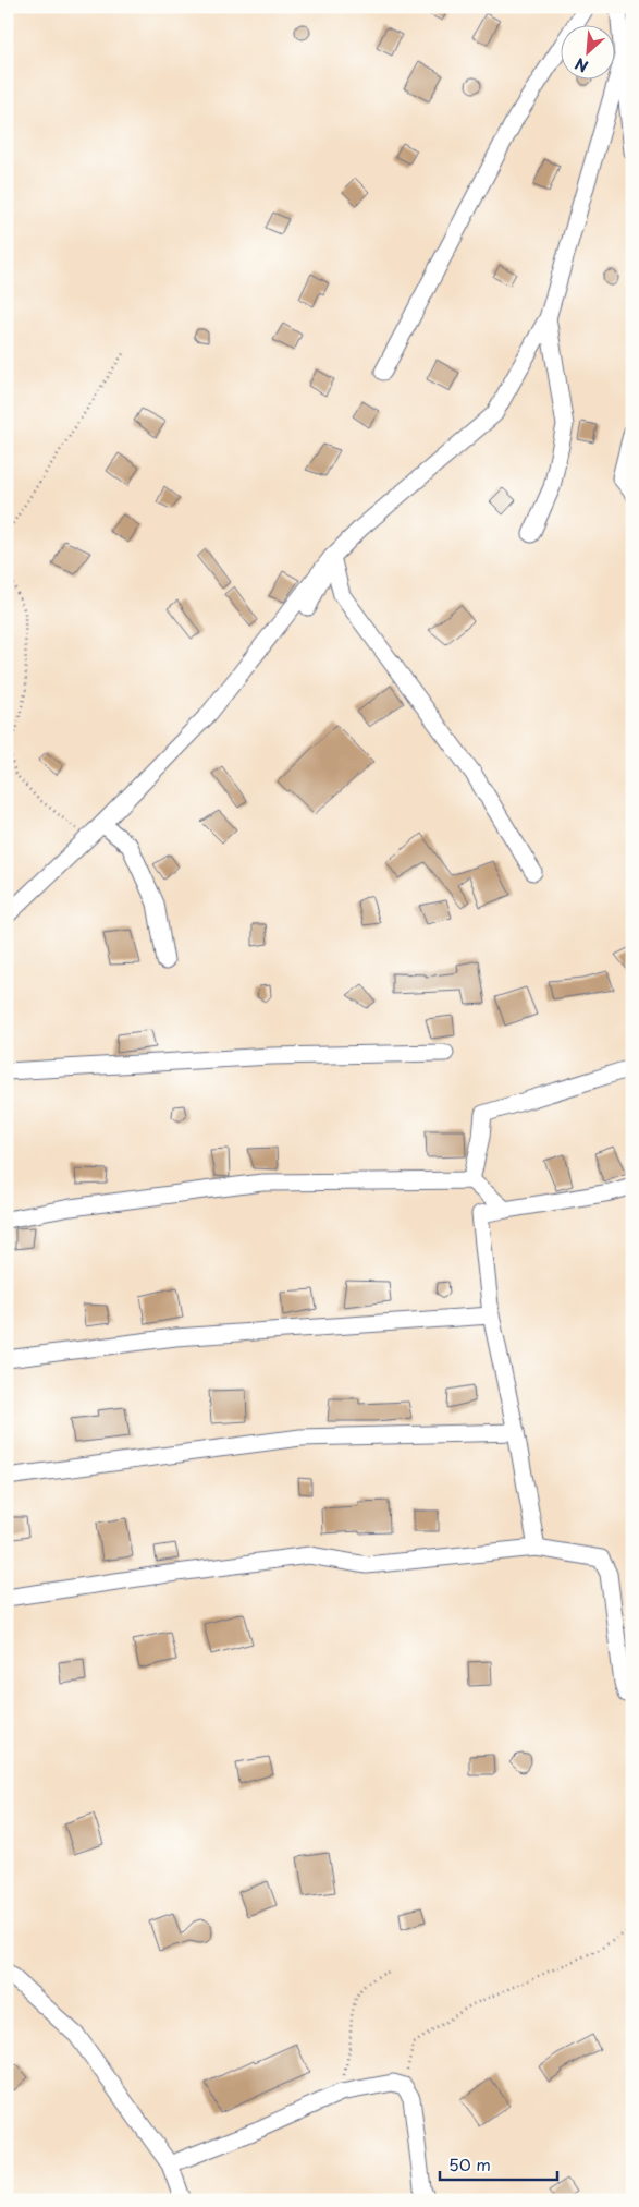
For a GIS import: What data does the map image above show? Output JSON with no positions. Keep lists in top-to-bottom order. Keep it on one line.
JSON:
{"scale_bar":"50 m","north":"bottom left"}
